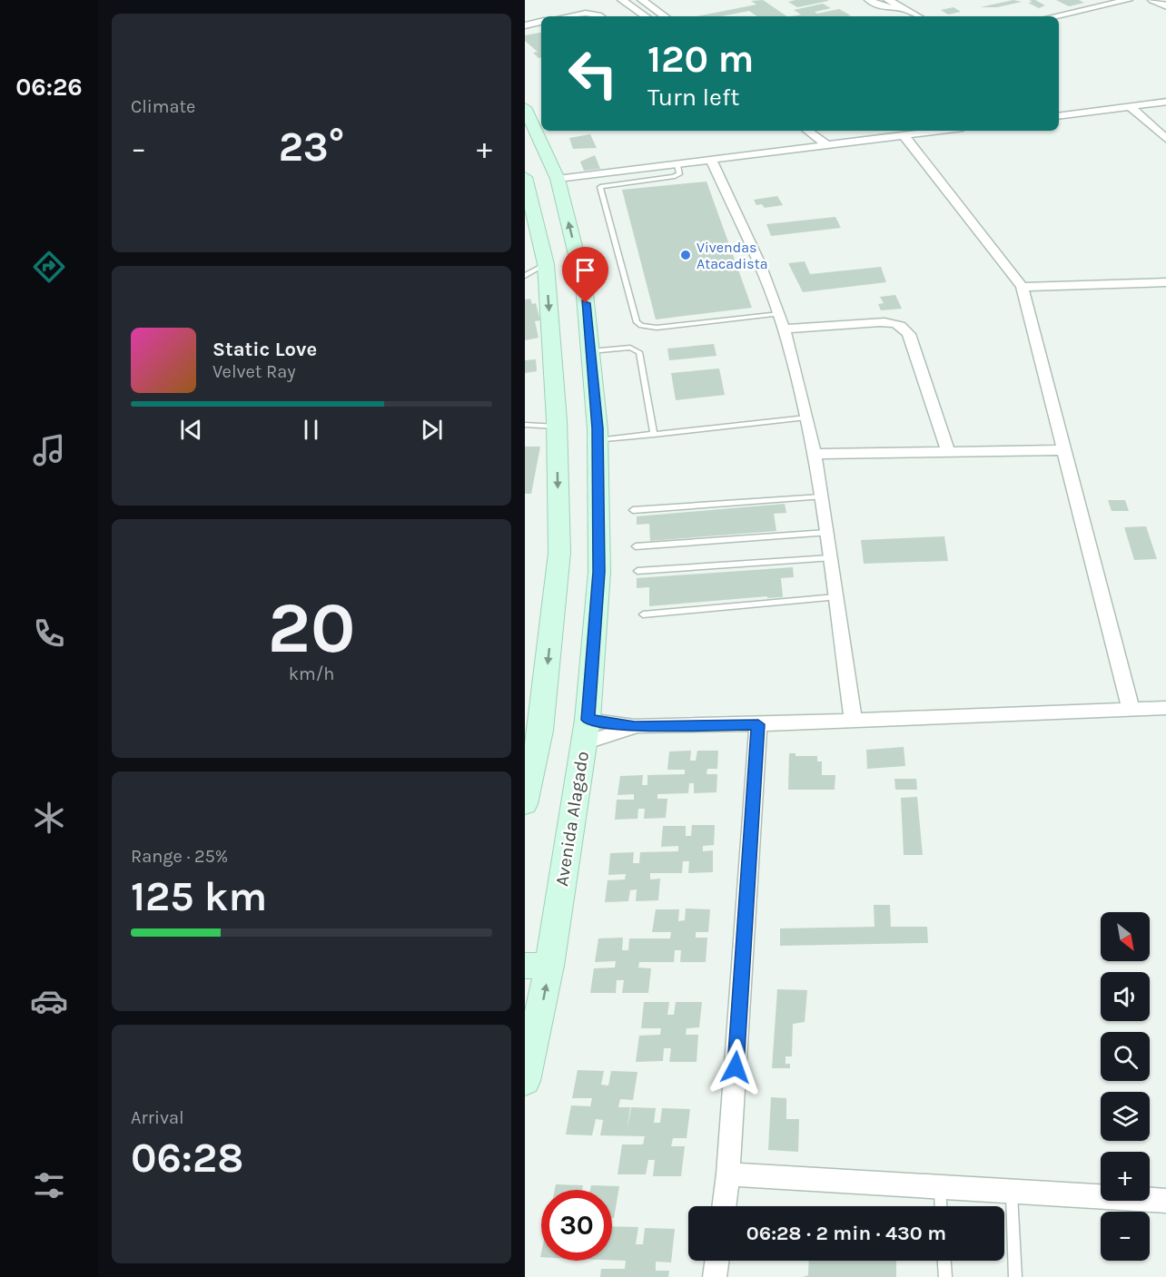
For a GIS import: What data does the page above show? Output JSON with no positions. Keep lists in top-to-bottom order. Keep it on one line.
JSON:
{"streets":{"main road":["Avenida Alagado"]},"places":["Vivendas Atacadista"],"north":"bottom right","page":{"tabs":"06:26","tile":["Climate",["20","km/h"],["Range · 25%","125 km"],["Arrival","06:28"]],"turn":["120 m","Turn left"],"heat":["−","23°","+"],"song":["Static Love","Velvet Ray"],"map_buttons":["+","−"],"limit":"30","trip":"06:28 · 2 min · 430 m"}}
